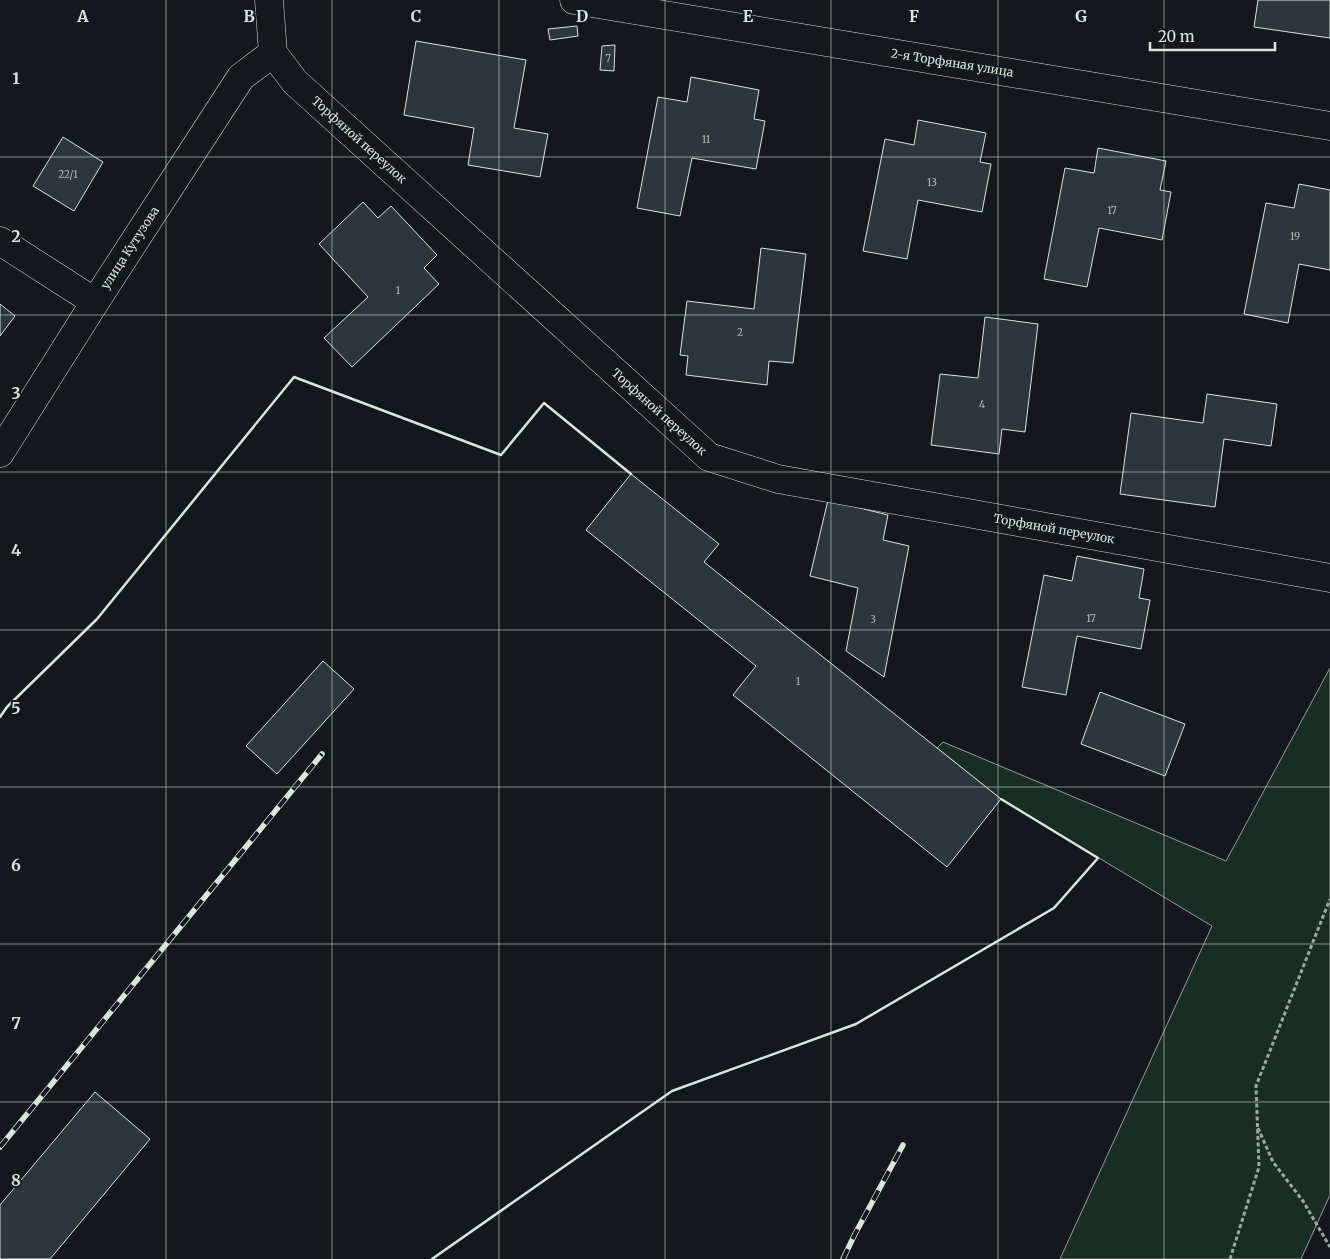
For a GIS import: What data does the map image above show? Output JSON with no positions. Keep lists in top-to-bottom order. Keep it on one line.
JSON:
{"streets":{"street":["2-я Торфяная улица","Торфяной переулок","улица Кутузова"]},"crossings":[["Торфяной переулок","улица Кутузова"]],"house_numbers":["7","11","22/1","13","17","19","1","2","4","17","3","1"],"scale_bar":"20 m","grid":{"columns":["A","B","C","D","E","F","G"],"rows":["1","2","3","4","5","6","7","8"]}}
